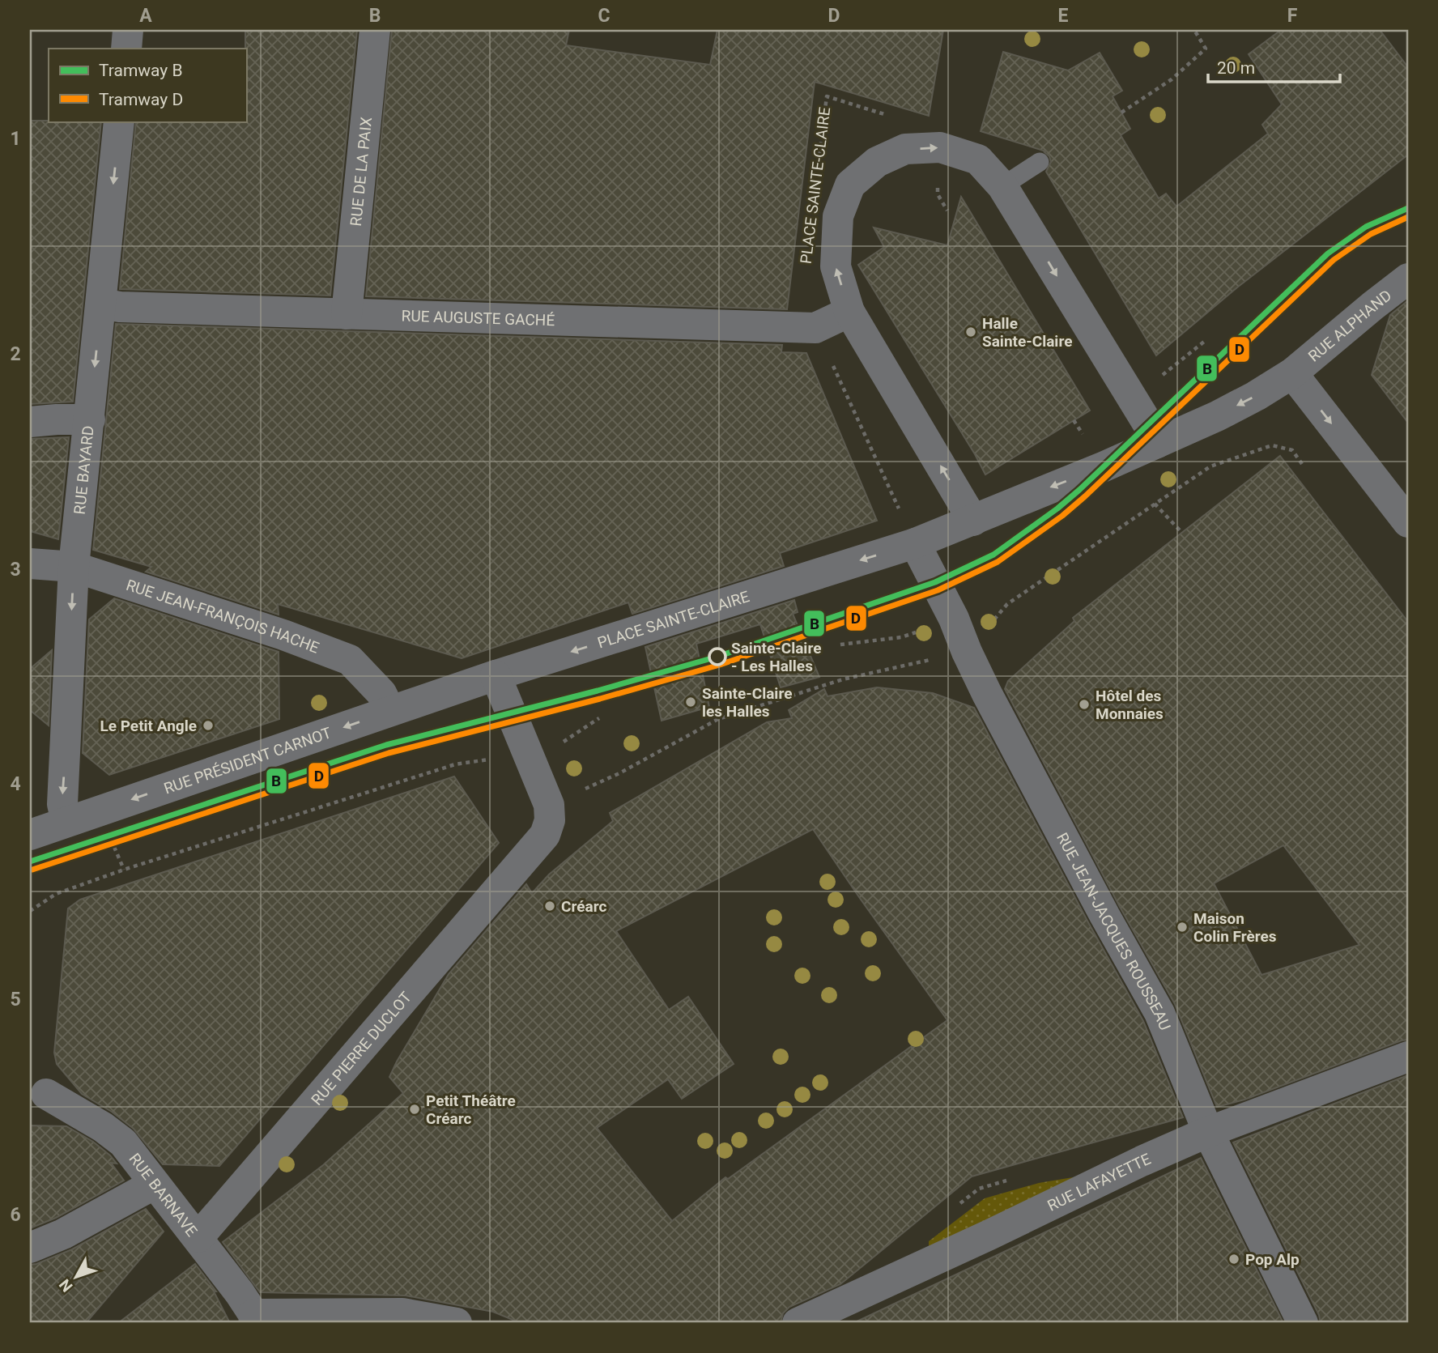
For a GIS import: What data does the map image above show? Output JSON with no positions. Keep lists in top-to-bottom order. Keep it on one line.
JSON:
{"streets":{"street":["RUE DE LA PAIX","PLACE SAINTE-CLAIRE","RUE AUGUSTE GACHÉ","RUE ALPHAND","RUE BAYARD","RUE JEAN-FRANÇOIS HACHE","RUE PRÉSIDENT CARNOT","RUE JEAN-JACQUES ROUSSEAU","RUE PIERRE DUCLOT","RUE LAFAYETTE","RUE BARNAVE"]},"crossings":[["RUE DE LA PAIX","RUE AUGUSTE GACHÉ"],["PLACE SAINTE-CLAIRE","RUE AUGUSTE GACHÉ"],["PLACE SAINTE-CLAIRE","RUE ALPHAND"],["PLACE SAINTE-CLAIRE","RUE PRÉSIDENT CARNOT"],["PLACE SAINTE-CLAIRE","RUE JEAN-JACQUES ROUSSEAU"],["PLACE SAINTE-CLAIRE","RUE PIERRE DUCLOT"],["RUE AUGUSTE GACHÉ","RUE BAYARD"],["RUE BAYARD","RUE JEAN-FRANÇOIS HACHE"],["RUE BAYARD","RUE PRÉSIDENT CARNOT"],["RUE JEAN-FRANÇOIS HACHE","RUE PRÉSIDENT CARNOT"],["RUE JEAN-JACQUES ROUSSEAU","RUE LAFAYETTE"],["RUE PIERRE DUCLOT","RUE BARNAVE"]],"one_way":["RUE BAYARD","RUE PRÉSIDENT CARNOT"],"places":["Halle Sainte-Claire","Sainte-Claire - Les Halles","Sainte-Claire les Halles","Hôtel des Monnaies","Le Petit Angle","Créarc","Maison Colin Frères","Petit Théâtre Créarc","Pop Alp"],"lines":["tram line B","tram line D"],"legend":["Tramway B","Tramway D"],"scale_bar":"20 m","north":"bottom left","grid":{"columns":["A","B","C","D","E","F"],"rows":["1","2","3","4","5","6"]}}
